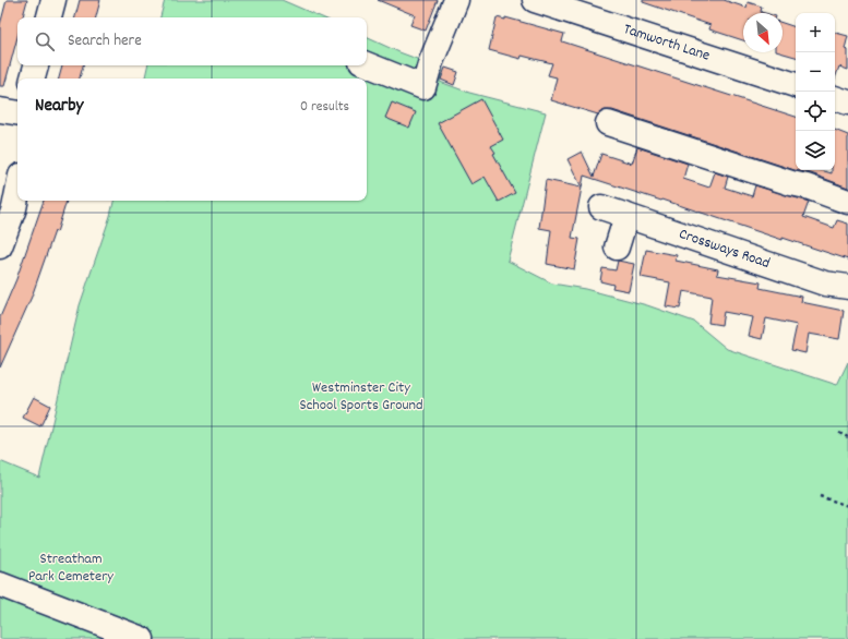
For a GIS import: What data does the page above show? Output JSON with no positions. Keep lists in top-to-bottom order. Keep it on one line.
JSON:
{"streets":{"street":["Tamworth Lane","Crossways Road"]},"parks":["Westminster City School Sports Ground","Streatham Park Cemetery"],"north":"bottom right","page":{"map_buttons":["+","−"],"search":"Search here","heading":["Nearby","0 results"]}}
